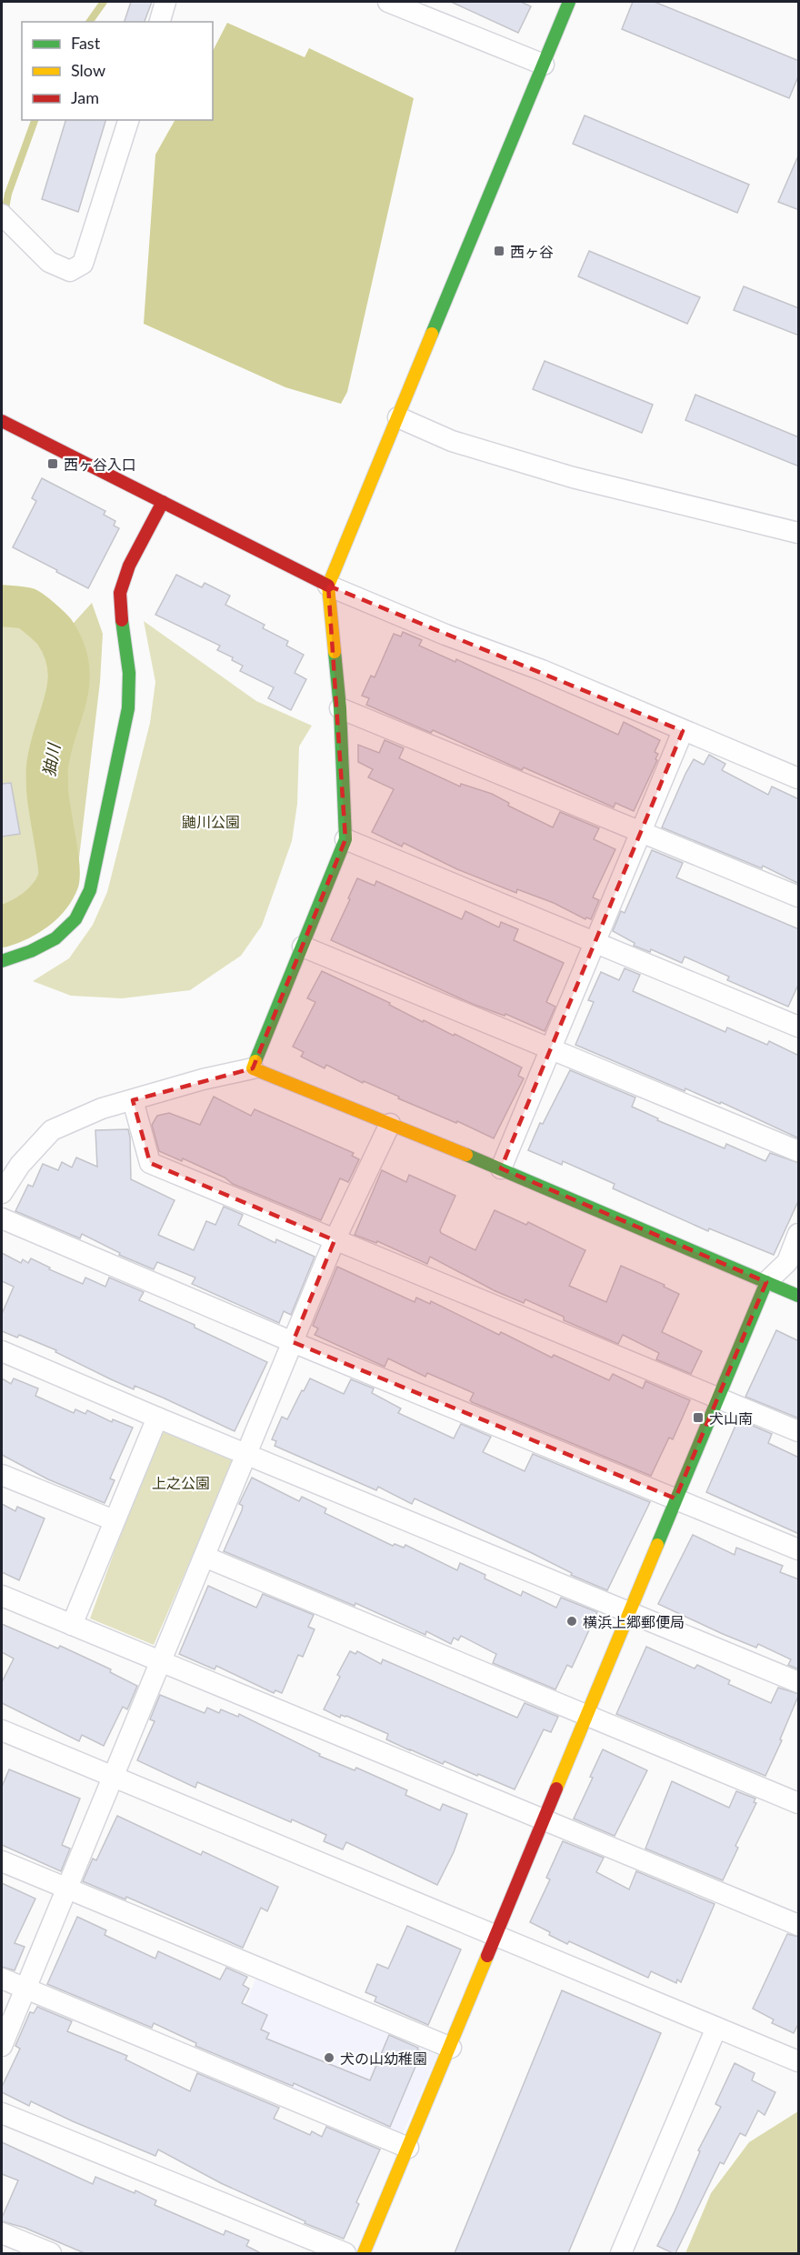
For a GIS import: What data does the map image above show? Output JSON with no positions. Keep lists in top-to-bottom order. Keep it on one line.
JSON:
{"water":["㹨川"],"parks":["鼬川公園","上之公園"],"places":{"transit":["西ヶ谷","西ヶ谷入口","犬山南"],"other":["横浜上郷郵便局","犬の山幼稚園"]},"legend":["Fast","Slow","Jam"]}
